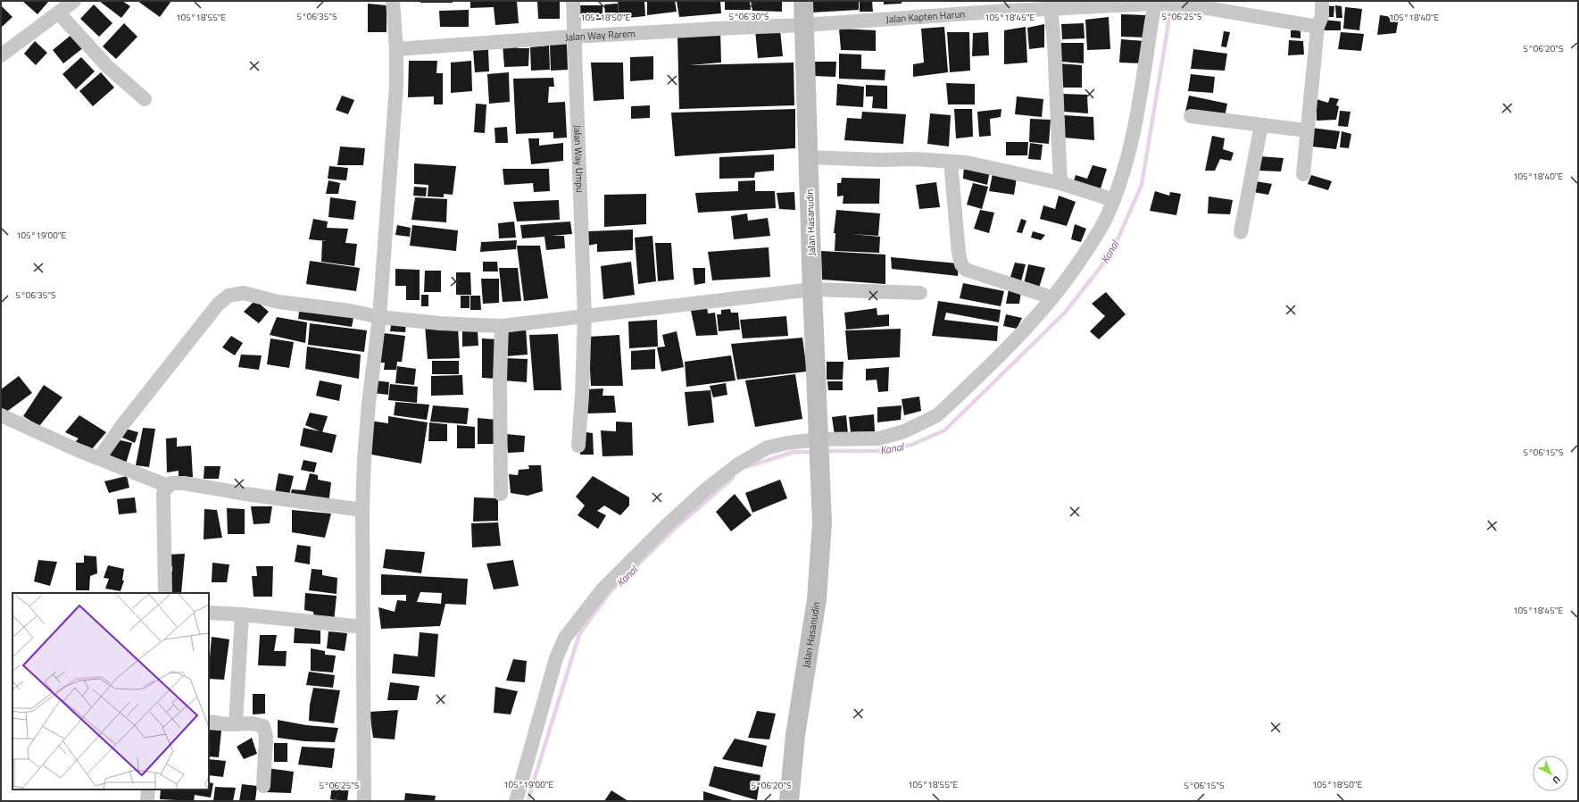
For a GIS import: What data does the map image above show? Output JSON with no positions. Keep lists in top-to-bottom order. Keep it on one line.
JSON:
{"streets":{"main road":["Jalan Hasanudin"],"street":["Jalan Kapten Harun","Jalan Way Rarem","Jalan Way Umpu"]},"crossings":[["Jalan Kapten Harun","Jalan Way Rarem"],["Jalan Kapten Harun","Jalan Hasanudin"],["Jalan Way Rarem","Jalan Way Umpu"],["Jalan Way Rarem","Jalan Hasanudin"]],"water":["Kanal"],"north":"bottom right","coordinates":["5°06'35\"S","5°06'30\"S","5°06'25\"S","105°18'55\"E","105°18'50\"E","105°18'45\"E","105°18'40\"E","5°06'20\"S","105°19'00\"E","5°06'15\"S"]}
